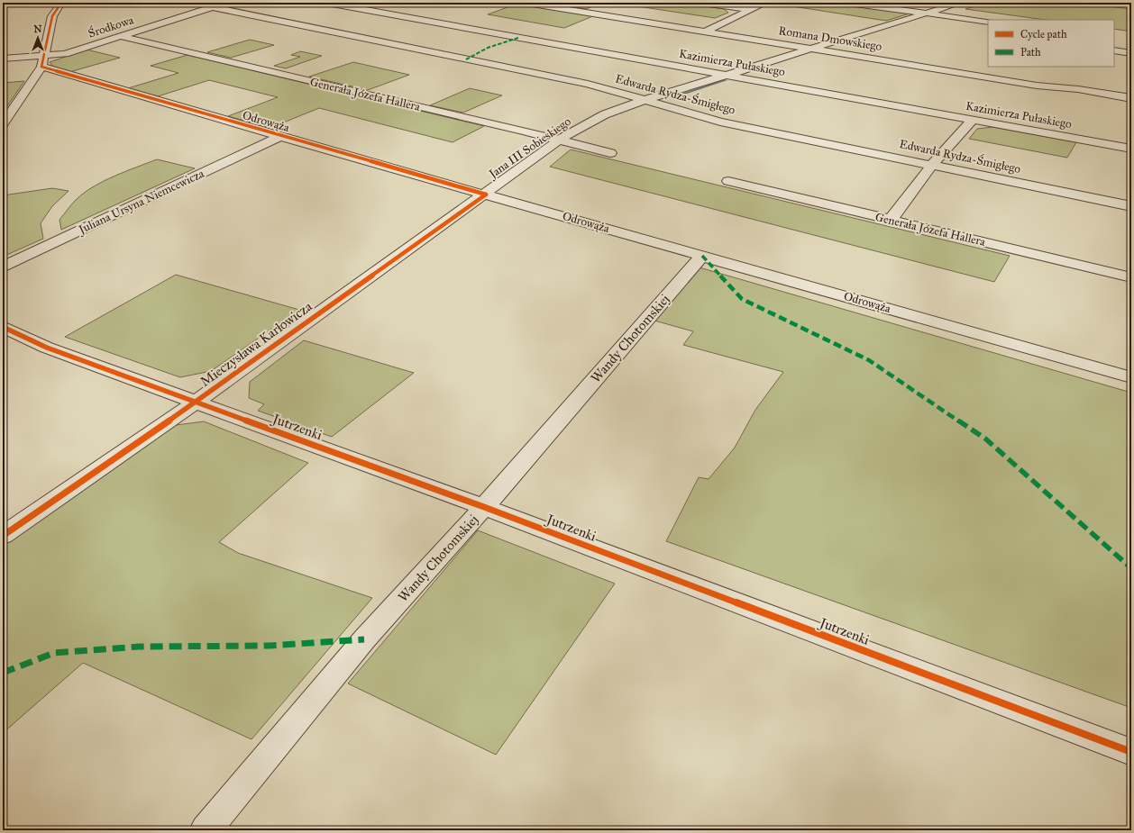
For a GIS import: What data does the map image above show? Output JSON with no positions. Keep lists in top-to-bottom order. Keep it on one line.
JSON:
{"streets":{"street":["Środkowa","Romana Dmowskiego","Kazimierza Pułaskiego","Generała Józefa Hallera","Edwarda Rydza-Śmigłego","Odrowąża","Jana III Sobieskiego","Juliana Ursyna Niemcewicza","Wandy Chotomskiej","Mieczysława Karłowicza","Jutrzenki"]},"crossings":[["Środkowa","Generała Józefa Hallera"],["Środkowa","Edwarda Rydza-Śmigłego"],["Środkowa","Odrowąża"],["Romana Dmowskiego","Jana III Sobieskiego"],["Kazimierza Pułaskiego","Jana III Sobieskiego"],["Generała Józefa Hallera","Jana III Sobieskiego"],["Edwarda Rydza-Śmigłego","Jana III Sobieskiego"],["Odrowąża","Jana III Sobieskiego"],["Odrowąża","Juliana Ursyna Niemcewicza"],["Odrowąża","Wandy Chotomskiej"],["Odrowąża","Mieczysława Karłowicza"],["Jana III Sobieskiego","Mieczysława Karłowicza"],["Wandy Chotomskiej","Jutrzenki"],["Mieczysława Karłowicza","Jutrzenki"]],"legend":["Cycle path","Path"],"north":"top"}
